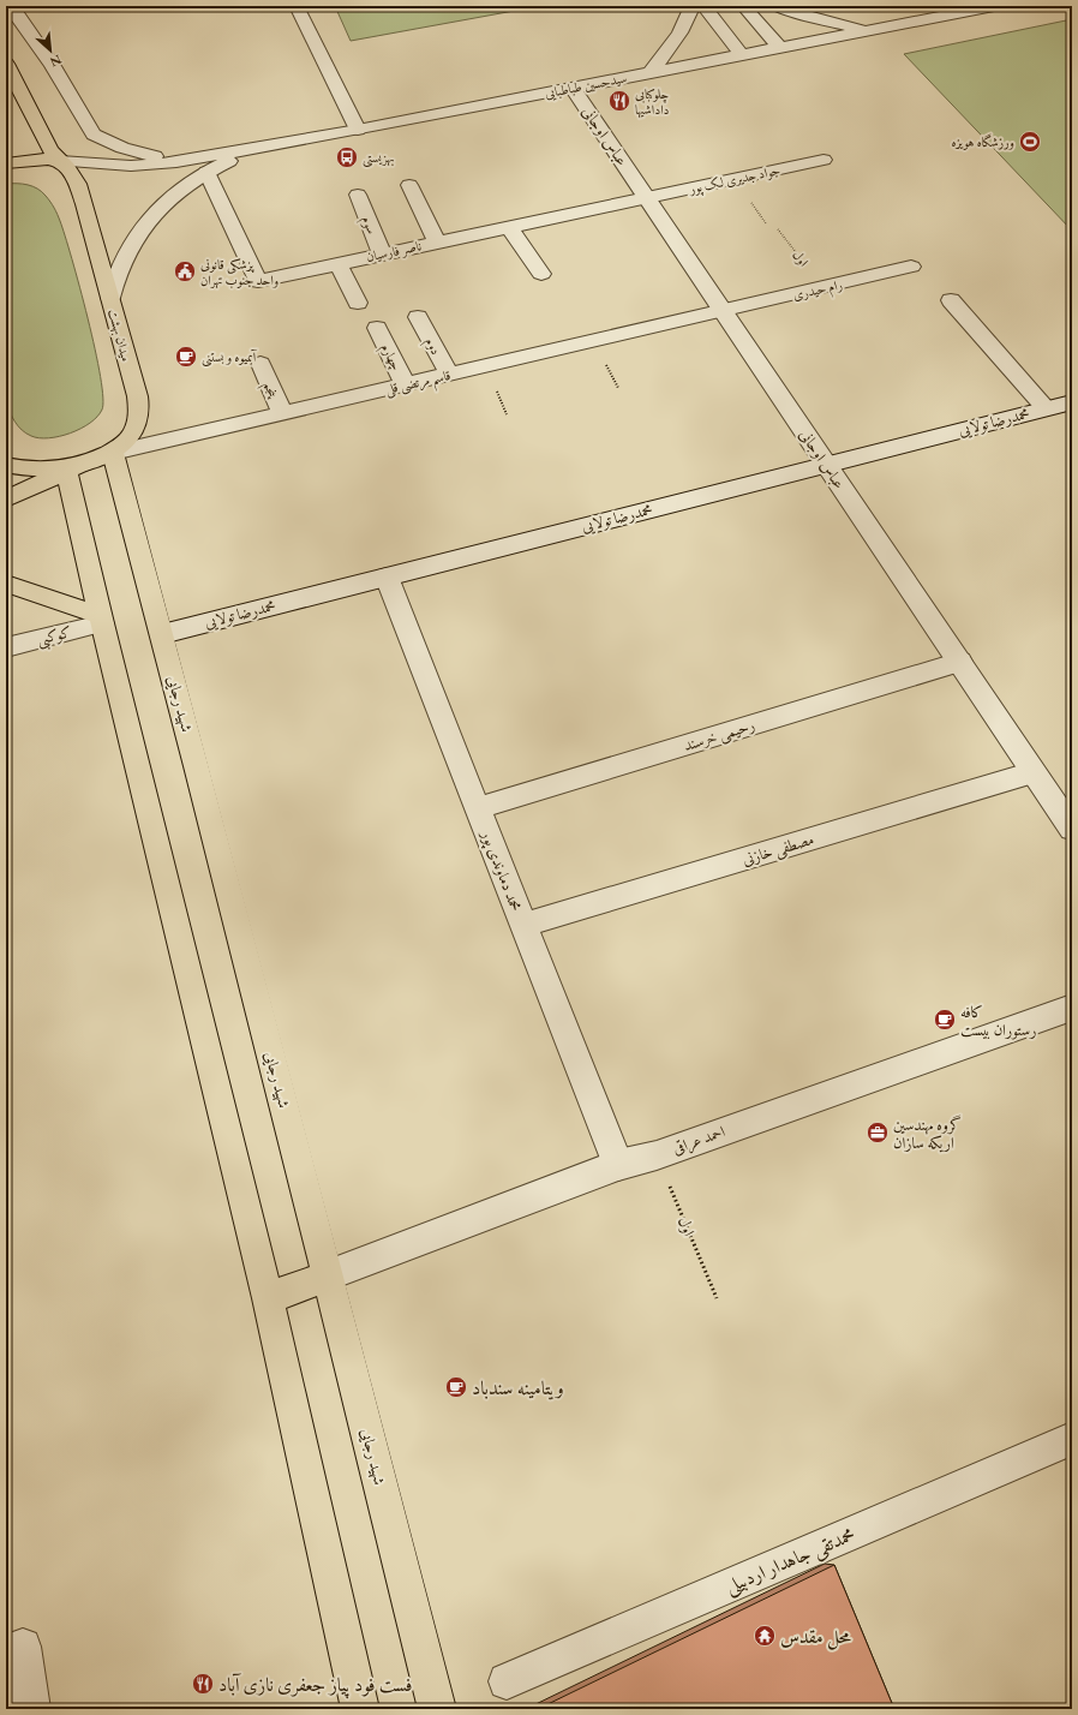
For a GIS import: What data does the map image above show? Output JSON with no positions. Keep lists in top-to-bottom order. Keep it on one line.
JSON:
{"streets":{"main road":["میدان بهشت","شهید رجایی"],"street":["سیدحسین طباطبایی","عباس اوجانی","جواد جدیری لک پور","سوم","ناصر فارسیان","رام حیدری","دوم","چهارم","قاسم مرتضی قلی","پنجم","محمدرضا تولایی","کوکبی","رحیمی خرسند","مصطفی خازنی","محمد دماوندی پور","احمد عراقی","محمدتقی جاهدار اردبیلی"],"path":["اول"]},"crossings":[["سیدحسین طباطبایی","عباس اوجانی"],["سیدحسین طباطبایی","میدان بهشت"],["عباس اوجانی","جواد جدیری لک پور"],["عباس اوجانی","ناصر فارسیان"],["عباس اوجانی","رام حیدری"],["عباس اوجانی","قاسم مرتضی قلی"],["عباس اوجانی","محمدرضا تولایی"],["عباس اوجانی","رحیمی خرسند"],["عباس اوجانی","مصطفی خازنی"],["جواد جدیری لک پور","ناصر فارسیان"],["سوم","ناصر فارسیان"],["اول","رام حیدری"],["اول","احمد عراقی"],["رام حیدری","قاسم مرتضی قلی"],["میدان بهشت","قاسم مرتضی قلی"],["میدان بهشت","شهید رجایی"],["دوم","قاسم مرتضی قلی"],["چهارم","قاسم مرتضی قلی"],["قاسم مرتضی قلی","پنجم"],["قاسم مرتضی قلی","شهید رجایی"],["محمدرضا تولایی","شهید رجایی"],["محمدرضا تولایی","محمد دماوندی پور"],["شهید رجایی","احمد عراقی"],["رحیمی خرسند","محمد دماوندی پور"],["مصطفی خازنی","محمد دماوندی پور"],["محمد دماوندی پور","احمد عراقی"]],"places":{"restaurant":["چلوکبابی داداشیها","فست فود پیاز جعفری نازی آباد"],"sports":["ورزشگاه هویزه"],"bus stop":["بهزیستی"],"public building":["پزشکی قانونی واحد جنوب تهران"],"cafe":["آبمیوه و بستنی","کافه رستوران بیست","ویتامینه سندباد"],"office":["گروه مهندسین اریکه سازان"],"temple":["محل مقدس"]},"north":"bottom right"}
